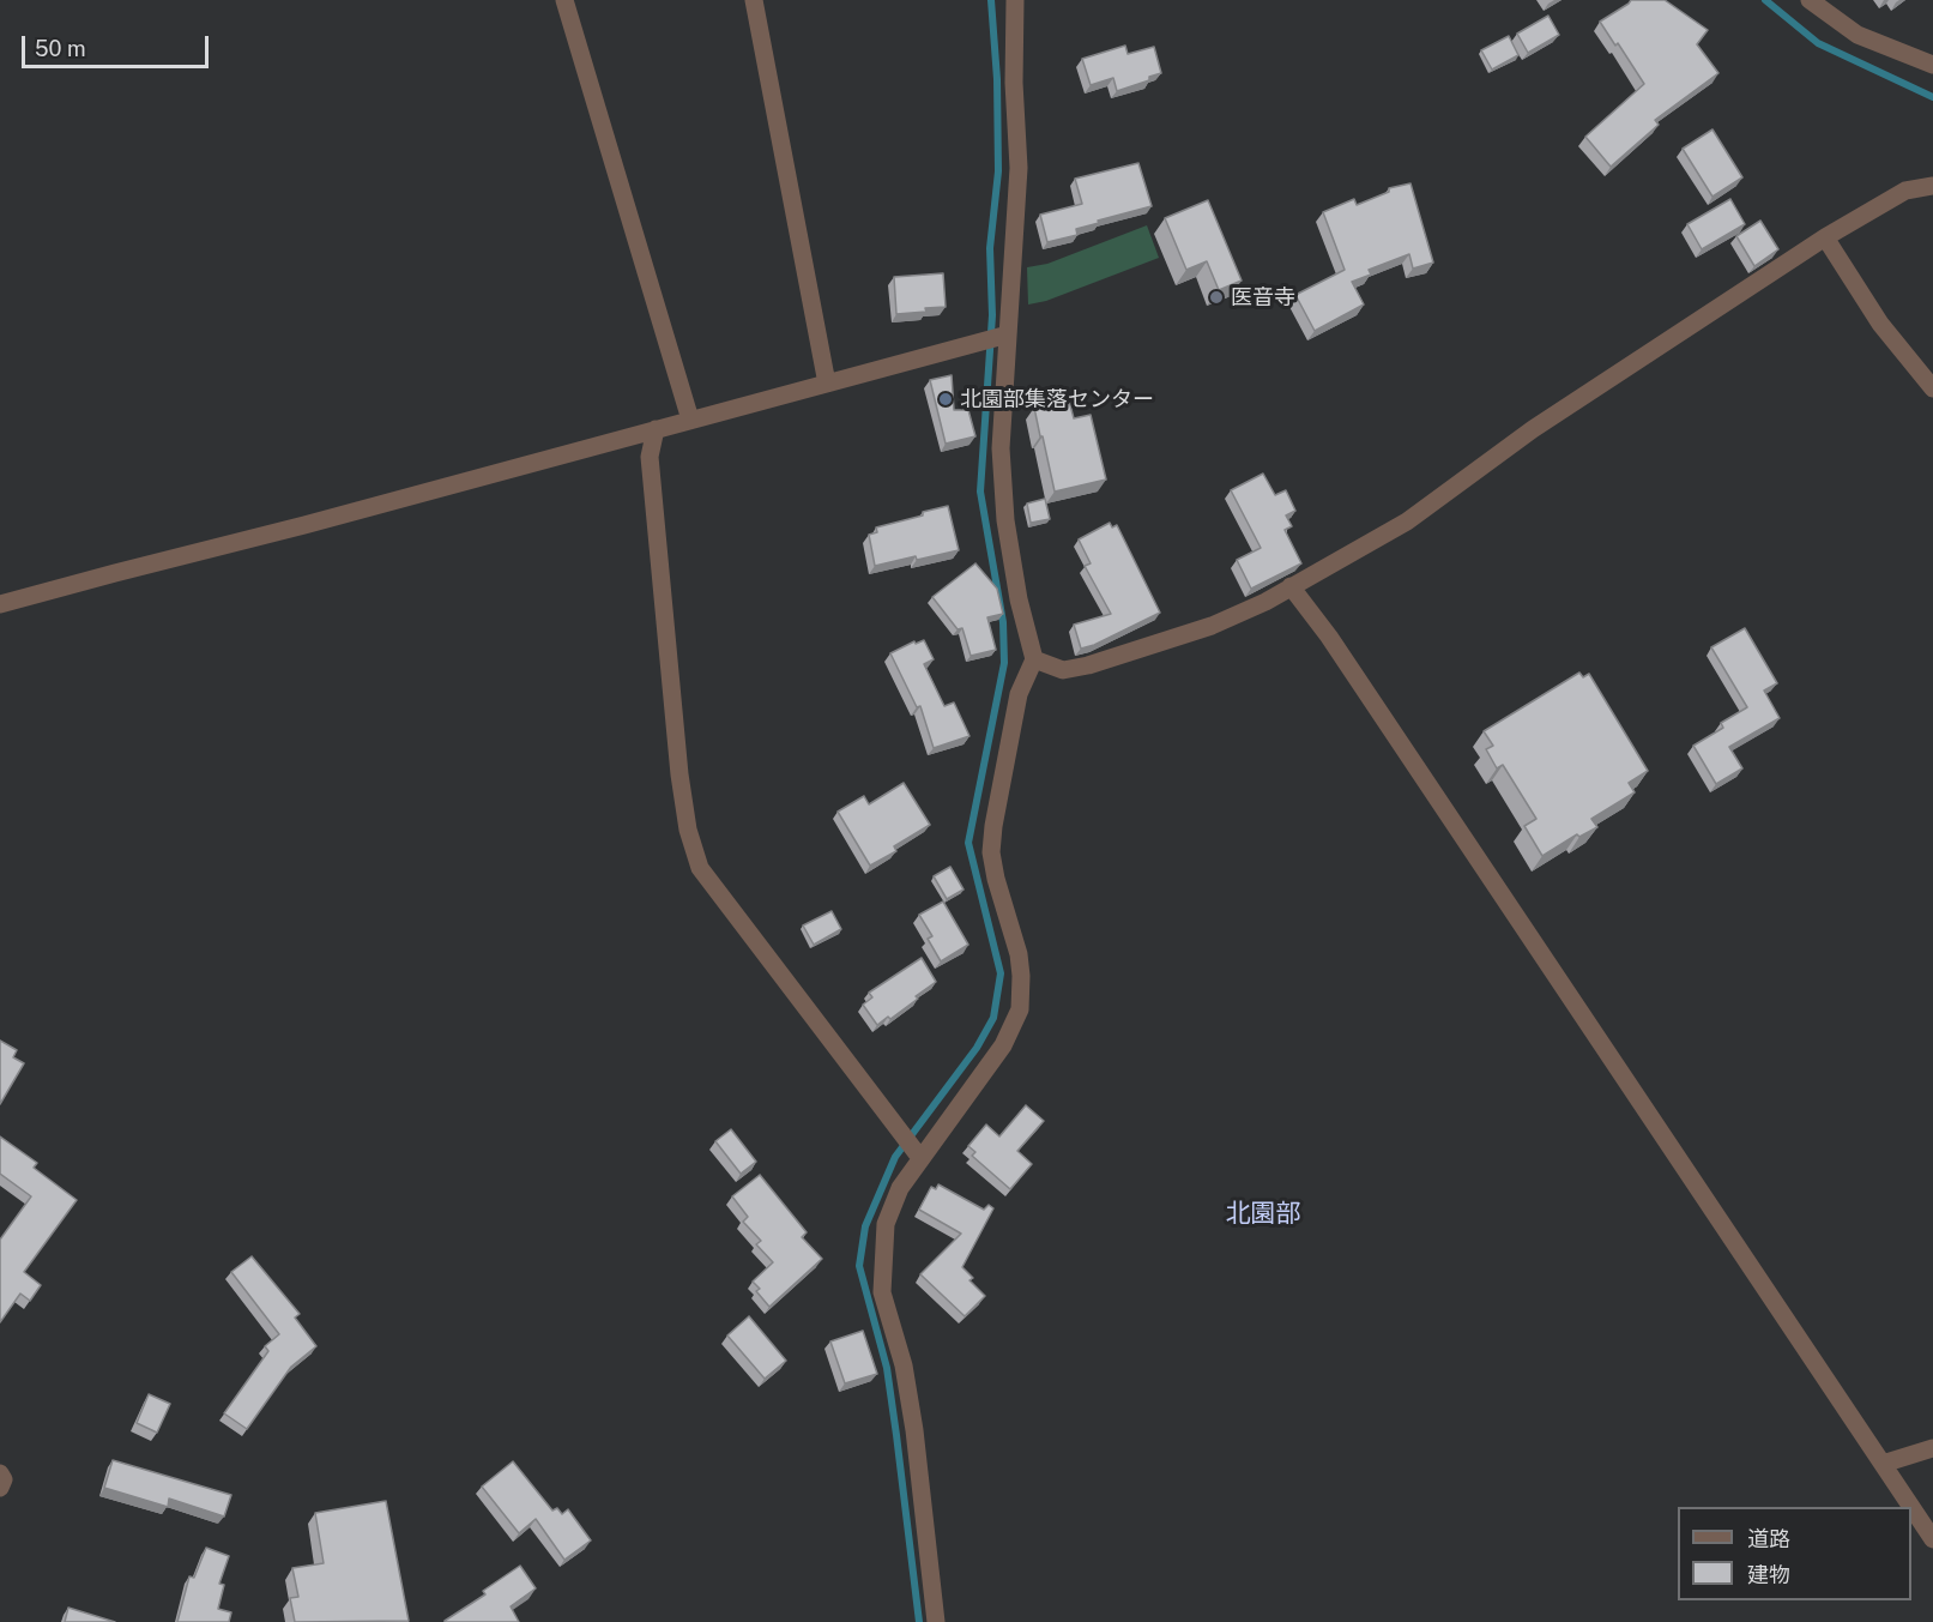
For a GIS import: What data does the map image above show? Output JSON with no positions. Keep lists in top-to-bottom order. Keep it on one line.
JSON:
{"districts":["北園部"],"places":["医音寺","北園部集落センター"],"legend":["道路","建物"],"scale_bar":"50 m"}
